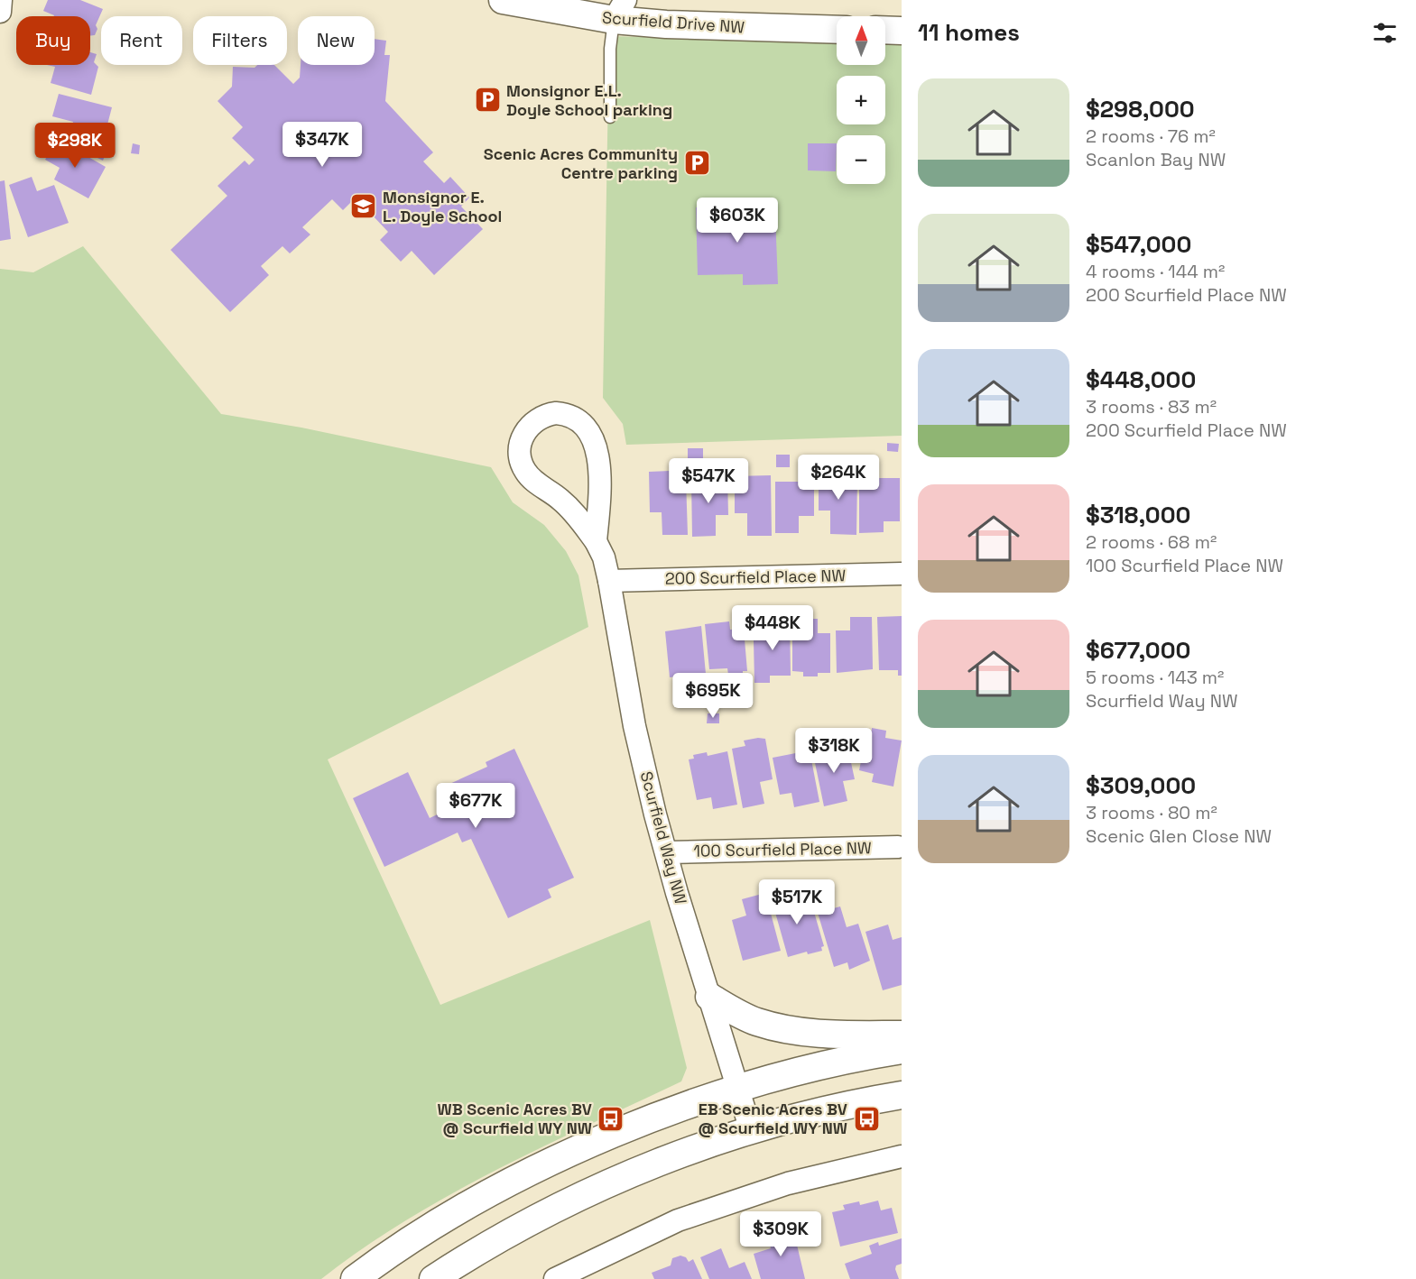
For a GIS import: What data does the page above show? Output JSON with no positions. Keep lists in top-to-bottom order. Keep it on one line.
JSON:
{"streets":{"street":["Scurfield Drive NW","200 Scurfield Place NW","Scurfield Way NW","100 Scurfield Place NW"]},"crossings":[["200 Scurfield Place NW","Scurfield Way NW"],["Scurfield Way NW","100 Scurfield Place NW"]],"places":{"parking":["Monsignor E.L. Doyle School parking","Scenic Acres Community Centre parking"],"school or university":["Monsignor E. L. Doyle School"],"bus stop":["WB Scenic Acres BV @ Scurfield WY NW","EB Scenic Acres BV @ Scurfield WY NW"]},"north":"top","page":{"heading":"11 homes","map_buttons":["+","−"],"chip":["Buy","Rent","Filters","New"],"list":[{"name":"$298,000","note":"2 rooms · 76 m² · Scanlon Bay NW"},{"name":"$547,000","note":"4 rooms · 144 m² · 200 Scurfield Place NW"},{"name":"$448,000","note":"3 rooms · 83 m² · 200 Scurfield Place NW"},{"name":"$318,000","note":"2 rooms · 68 m² · 100 Scurfield Place NW"},{"name":"$677,000","note":"5 rooms · 143 m² · Scurfield Way NW"},{"name":"$309,000","note":"3 rooms · 80 m² · Scenic Glen Close NW"}],"price":["$347K","$298K","$603K","$264K","$547K","$448K","$695K","$318K","$677K","$517K","$309K"]}}
